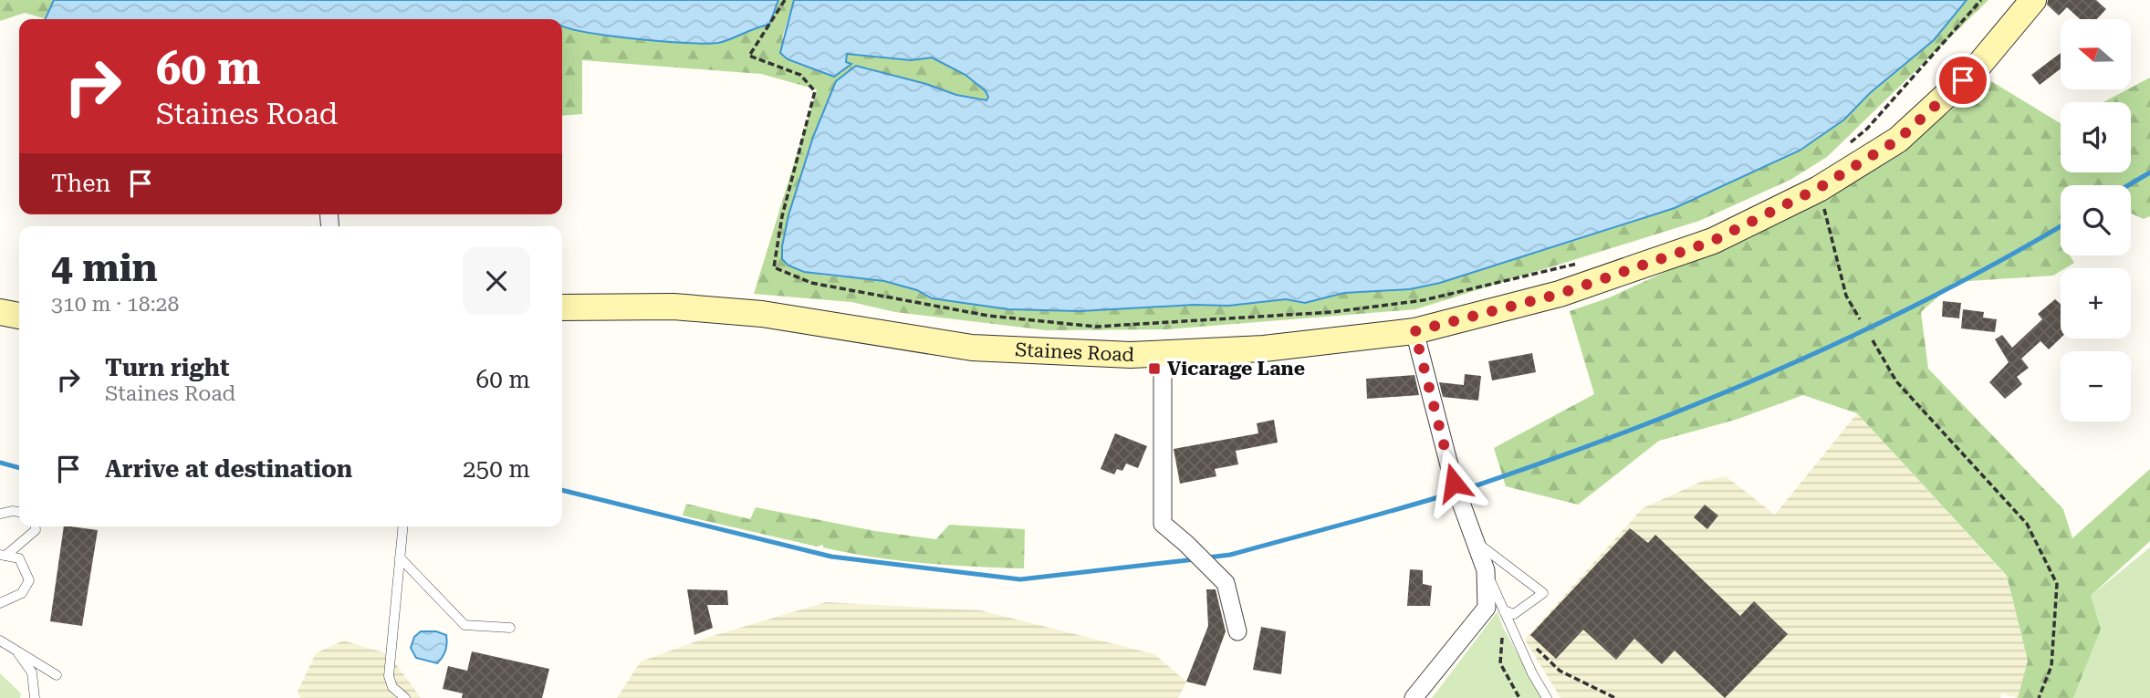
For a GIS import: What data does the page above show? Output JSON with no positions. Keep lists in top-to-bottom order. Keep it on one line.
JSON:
{"streets":{"main road":["Staines Road"]},"places":{"transit":["Vicarage Lane"]},"north":"left","page":{"map_buttons":["+","−"],"turn":["60 m","Staines Road"],"then":"Then","heading":["4 min","310 m · 18:28"],"list":[{"name":"Turn right","note":"Staines Road","value":"60 m"},{"name":"Arrive at destination","value":"250 m"}]}}
